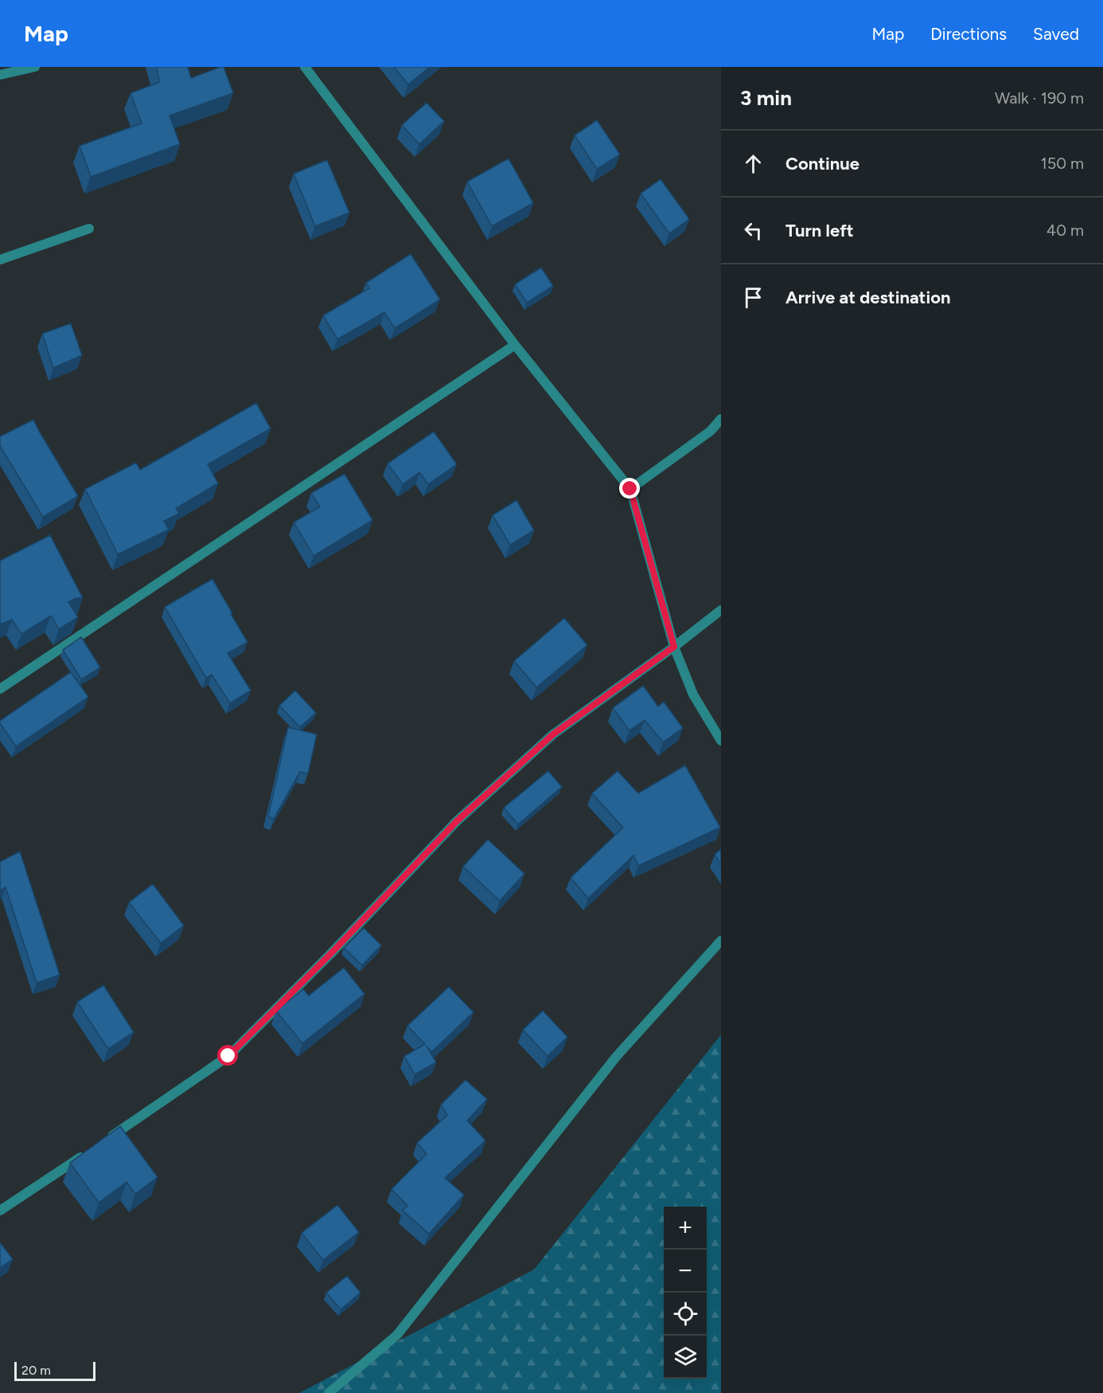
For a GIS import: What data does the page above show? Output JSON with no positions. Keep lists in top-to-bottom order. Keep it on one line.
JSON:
{"scale_bar":"20 m","page":{"header":"Map","nav":["Map","Directions","Saved"],"heading":["3 min","Walk · 190 m"],"list":[["Continue","150 m"],["Turn left","40 m"],"Arrive at destination"],"map_buttons":["+","−"],"scale":"20 m"}}
